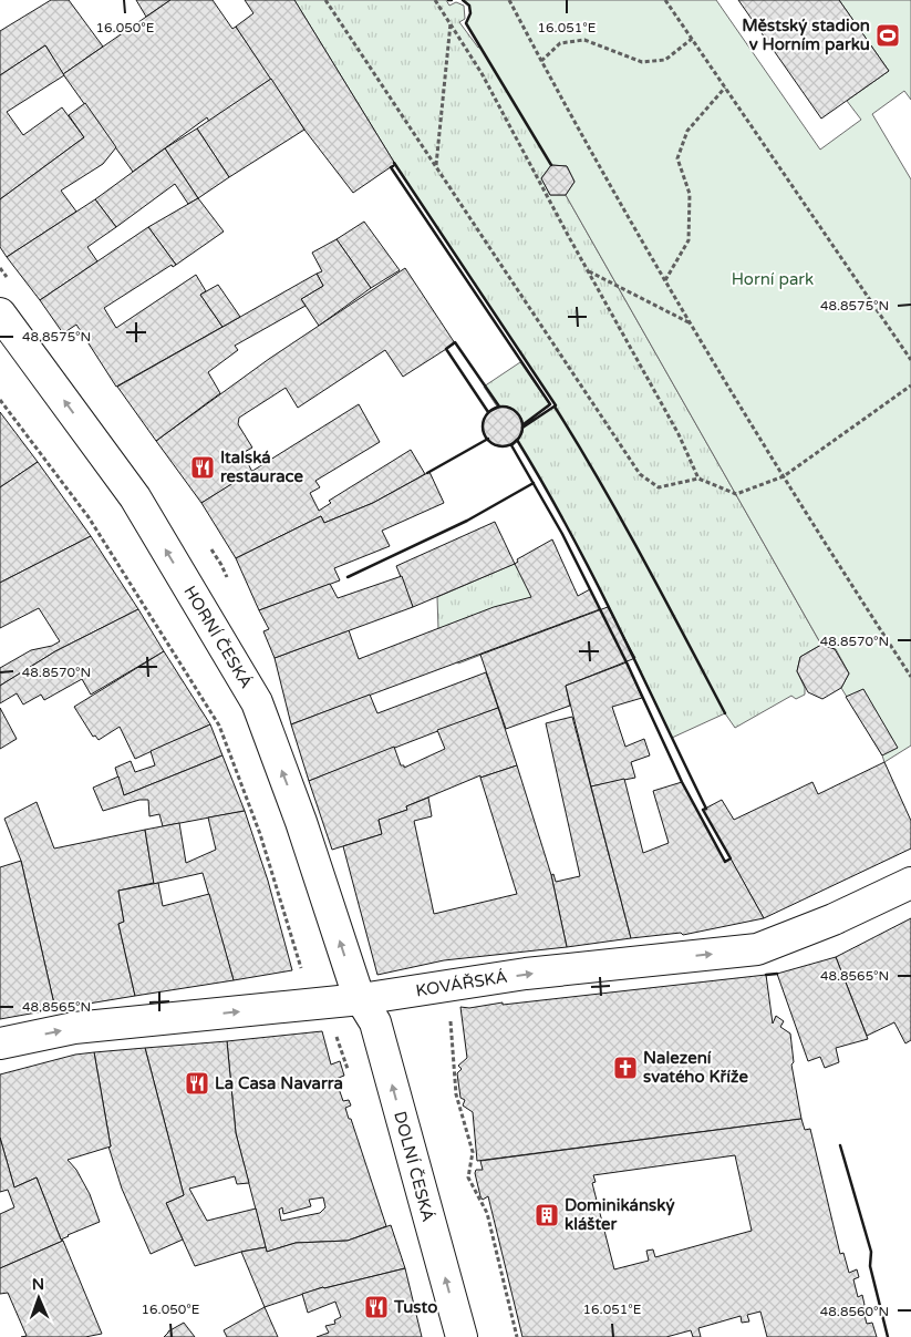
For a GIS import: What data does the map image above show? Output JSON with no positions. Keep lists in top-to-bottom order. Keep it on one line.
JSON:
{"streets":{"street":["HORNÍ ČESKÁ","KOVÁŘSKÁ","DOLNÍ ČESKÁ"]},"crossings":[["HORNÍ ČESKÁ","KOVÁŘSKÁ"],["HORNÍ ČESKÁ","DOLNÍ ČESKÁ"],["KOVÁŘSKÁ","DOLNÍ ČESKÁ"]],"one_way":["HORNÍ ČESKÁ","KOVÁŘSKÁ","DOLNÍ ČESKÁ"],"parks":["Horní park"],"places":{"sports":["Městský stadion v Horním parku"],"restaurant":["Italská restaurace","La Casa Navarra","Tusto"],"church":["Nalezení svatého Kříže"],"building":["Dominikánský klášter"]},"north":"top","coordinates":["16.050°E","16.051°E","48.8575°N","48.8570°N","48.8565°N","48.8560°N"]}
